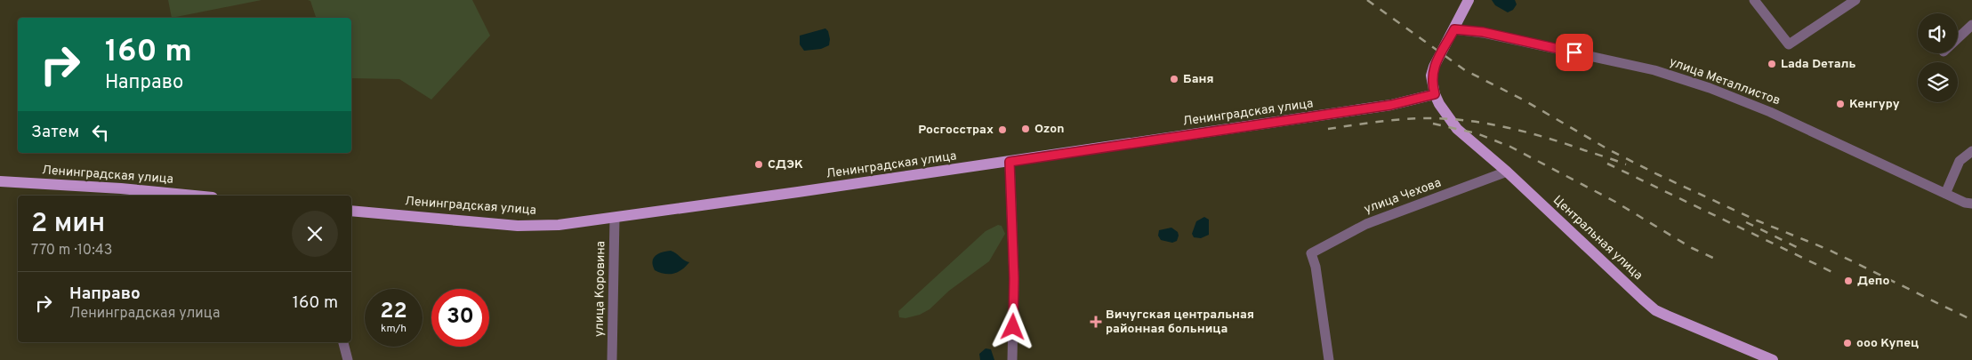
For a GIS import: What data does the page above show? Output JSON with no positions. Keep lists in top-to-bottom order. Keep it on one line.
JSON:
{"streets":{"main road":["Ленинградская улица","Центральная улица"],"street":["улица Металлистов","улица Чехова","улица Коровина"]},"crossings":[["Ленинградская улица","Центральная улица"],["Ленинградская улица","улица Коровина"],["улица Чехова","Центральная улица"]],"places":{"other":["Lada Dеталь","Баня","Кенгуру","Ozon","Росгосстрах","СДЭК","Депо","ооо Купец"],"health":["Вичугская центральная районная больница"]},"page":{"turn":["160 m","Направо"],"then":"Затем","heading":["2 мин","770 m · 10:43"],"list":[{"name":"Направо","note":"Ленинградская улица","value":"160 m"}],"speed":"22 km/h","limit":"30"}}
